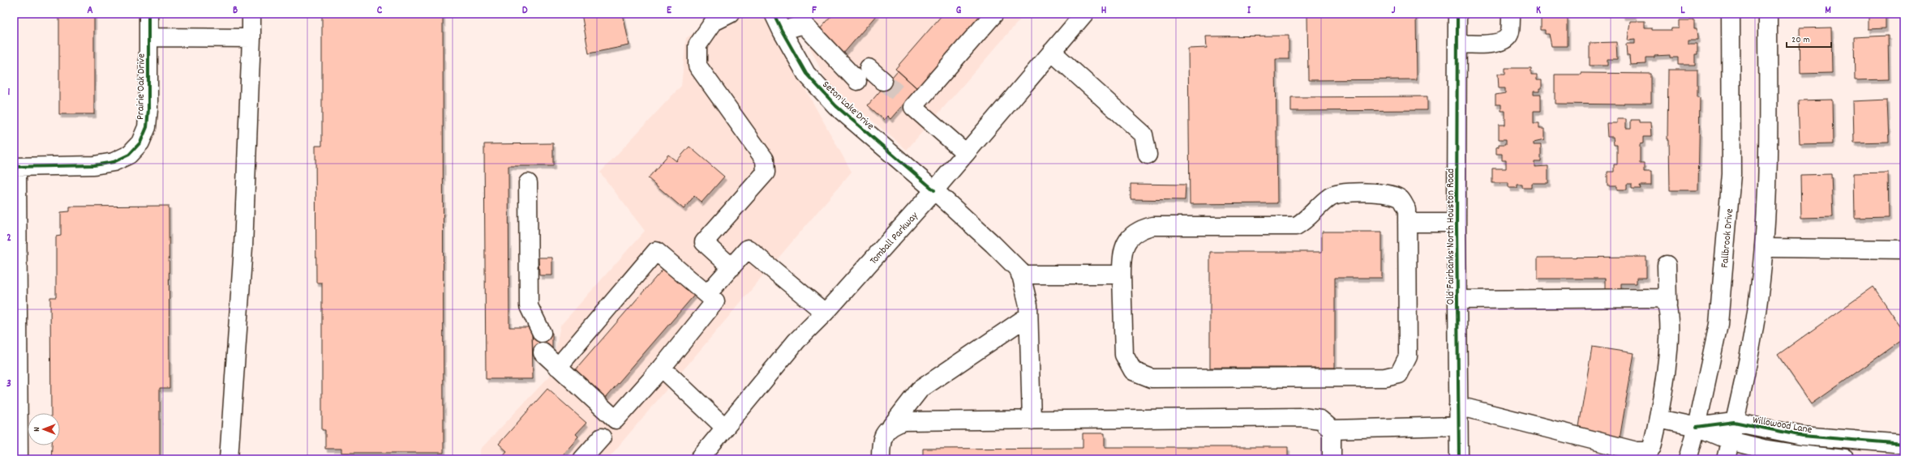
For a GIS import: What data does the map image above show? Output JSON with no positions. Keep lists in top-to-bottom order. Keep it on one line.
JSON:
{"streets":{"main road":["Prairie Oak Drive","Seton Lake Drive","Old Fairbanks North Houston Road","Tomball Parkway","Fallbrook Drive","Willowood Lane"]},"crossings":[["Seton Lake Drive","Tomball Parkway"],["Fallbrook Drive","Willowood Lane"]],"scale_bar":"20 m","north":"left","grid":{"columns":["A","B","C","D","E","F","G","H","I","J","K","L","M"],"rows":["1","2","3"]}}
